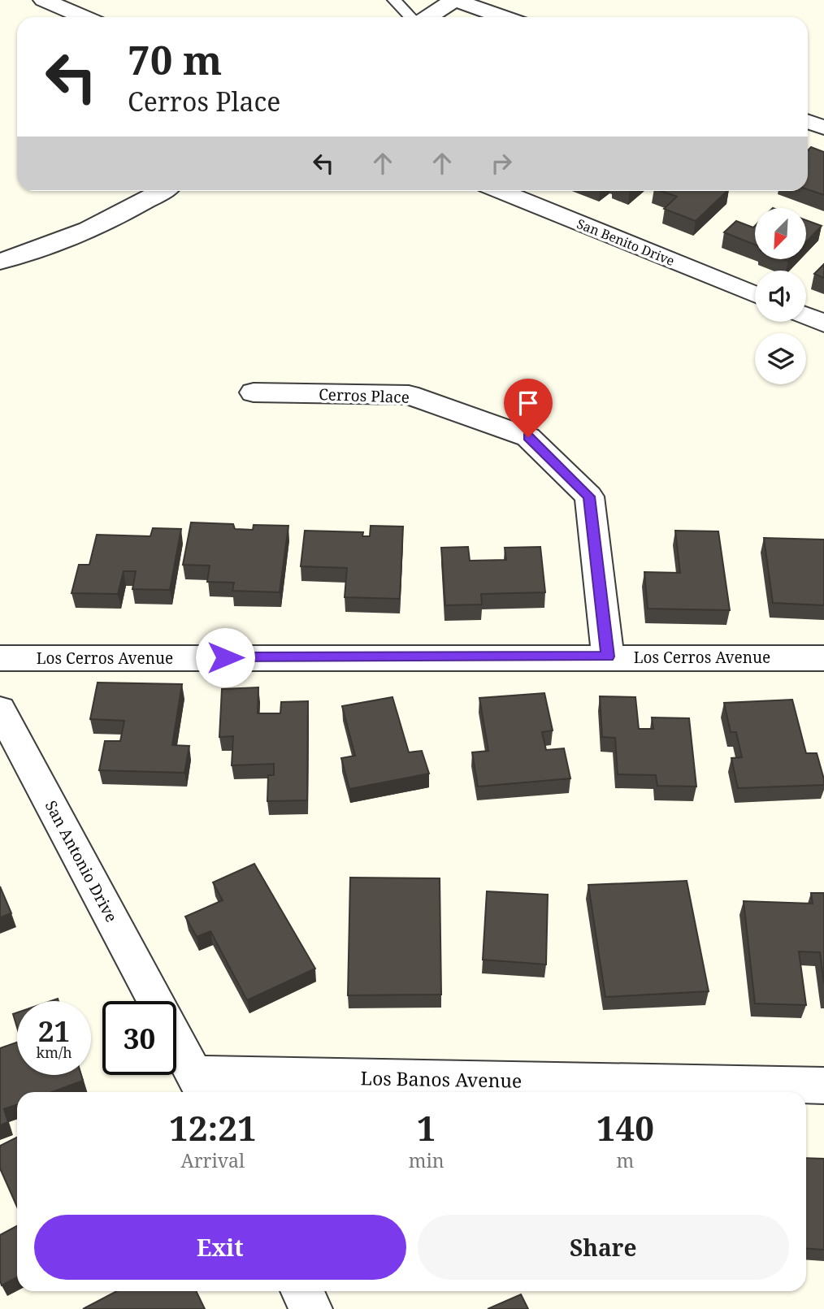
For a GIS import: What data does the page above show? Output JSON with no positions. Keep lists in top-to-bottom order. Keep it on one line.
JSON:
{"streets":{"street":["San Benito Drive","Cerros Place","Los Cerros Avenue","San Antonio Drive","Los Banos Avenue"]},"crossings":[["Cerros Place","Los Cerros Avenue"],["San Antonio Drive","Los Banos Avenue"]],"north":"bottom left","page":{"turn":["70 m","Cerros Place"],"speed":"21 km/h","limit":"30","eta":["12:21","Arrival","1","min","140","m"],"buttons":["Exit","Share"]}}
